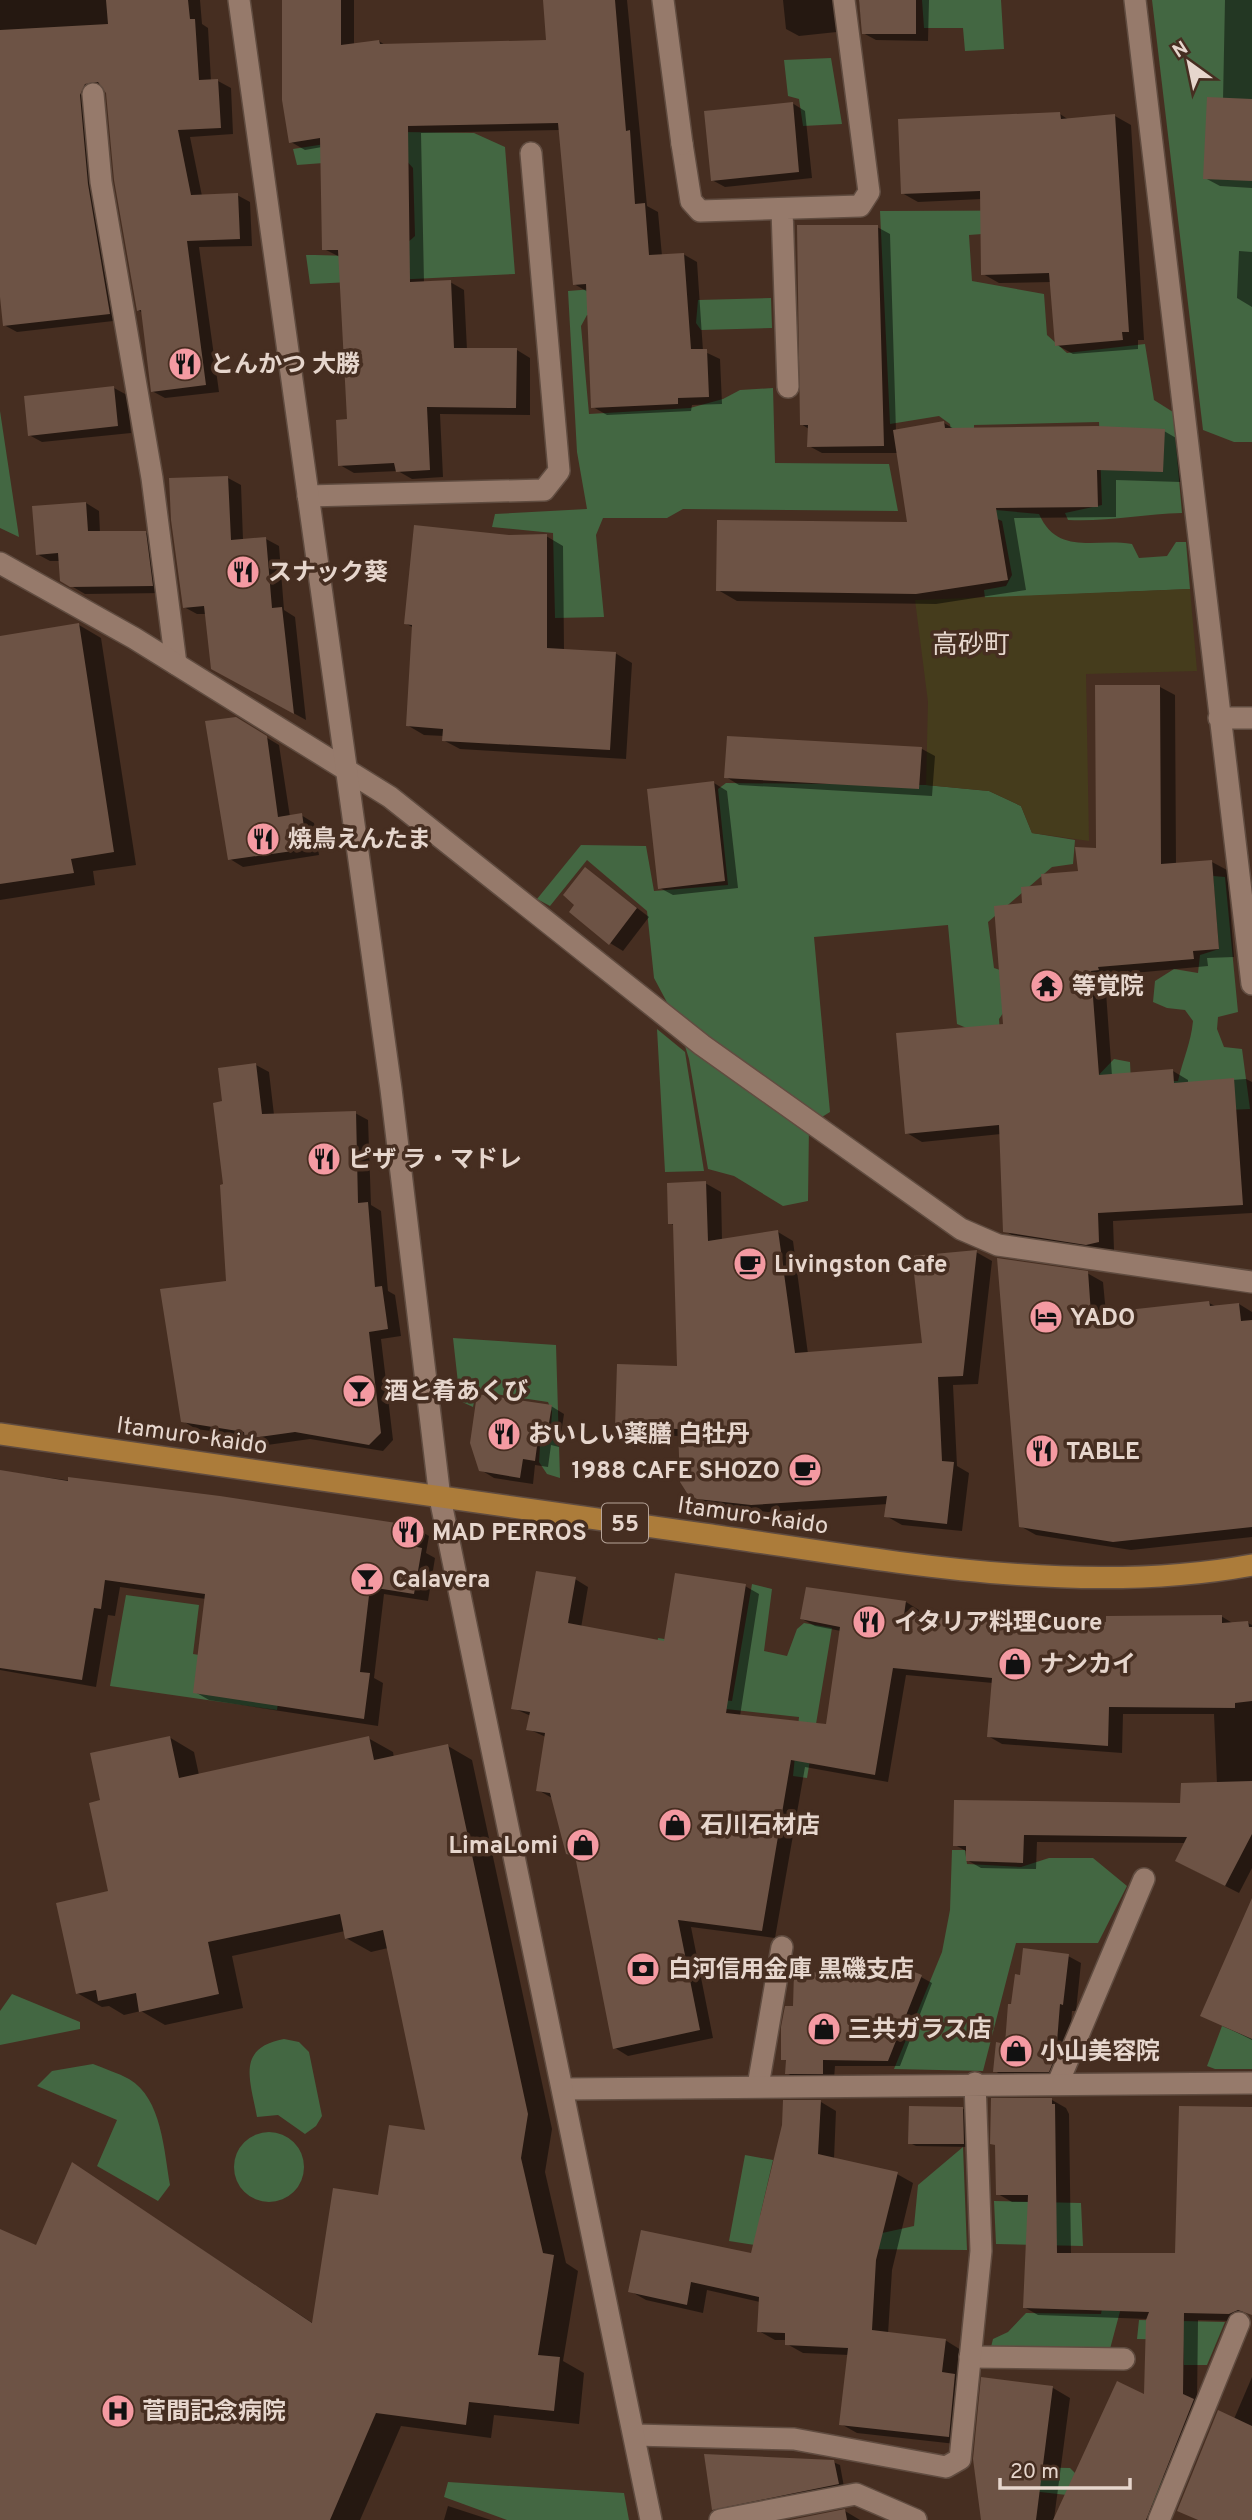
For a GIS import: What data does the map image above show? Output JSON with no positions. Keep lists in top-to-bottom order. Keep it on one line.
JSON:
{"streets":{"main road":["Itamuro-kaido","55"]},"districts":["高砂町"],"places":{"restaurant":["とんかつ 大勝","スナック葵","焼鳥えんたま","ピザ ラ・マドレ","おいしい薬膳 白牡丹","TABLE","MAD PERROS","イタリア料理Cuore"],"temple":["等覚院"],"cafe":["Livingston Cafe","1988 CAFE SHOZO"],"hotel":["YADO"],"bar":["酒と肴あくび","Calavera"],"shop":["ナンカイ","石川石材店","LimaLomi","三共ガラス店","小山美容院"],"bank":["白河信用金庫 黒磯支店"],"hospital":["菅間記念病院"]},"scale_bar":"20 m","north":"top left"}
